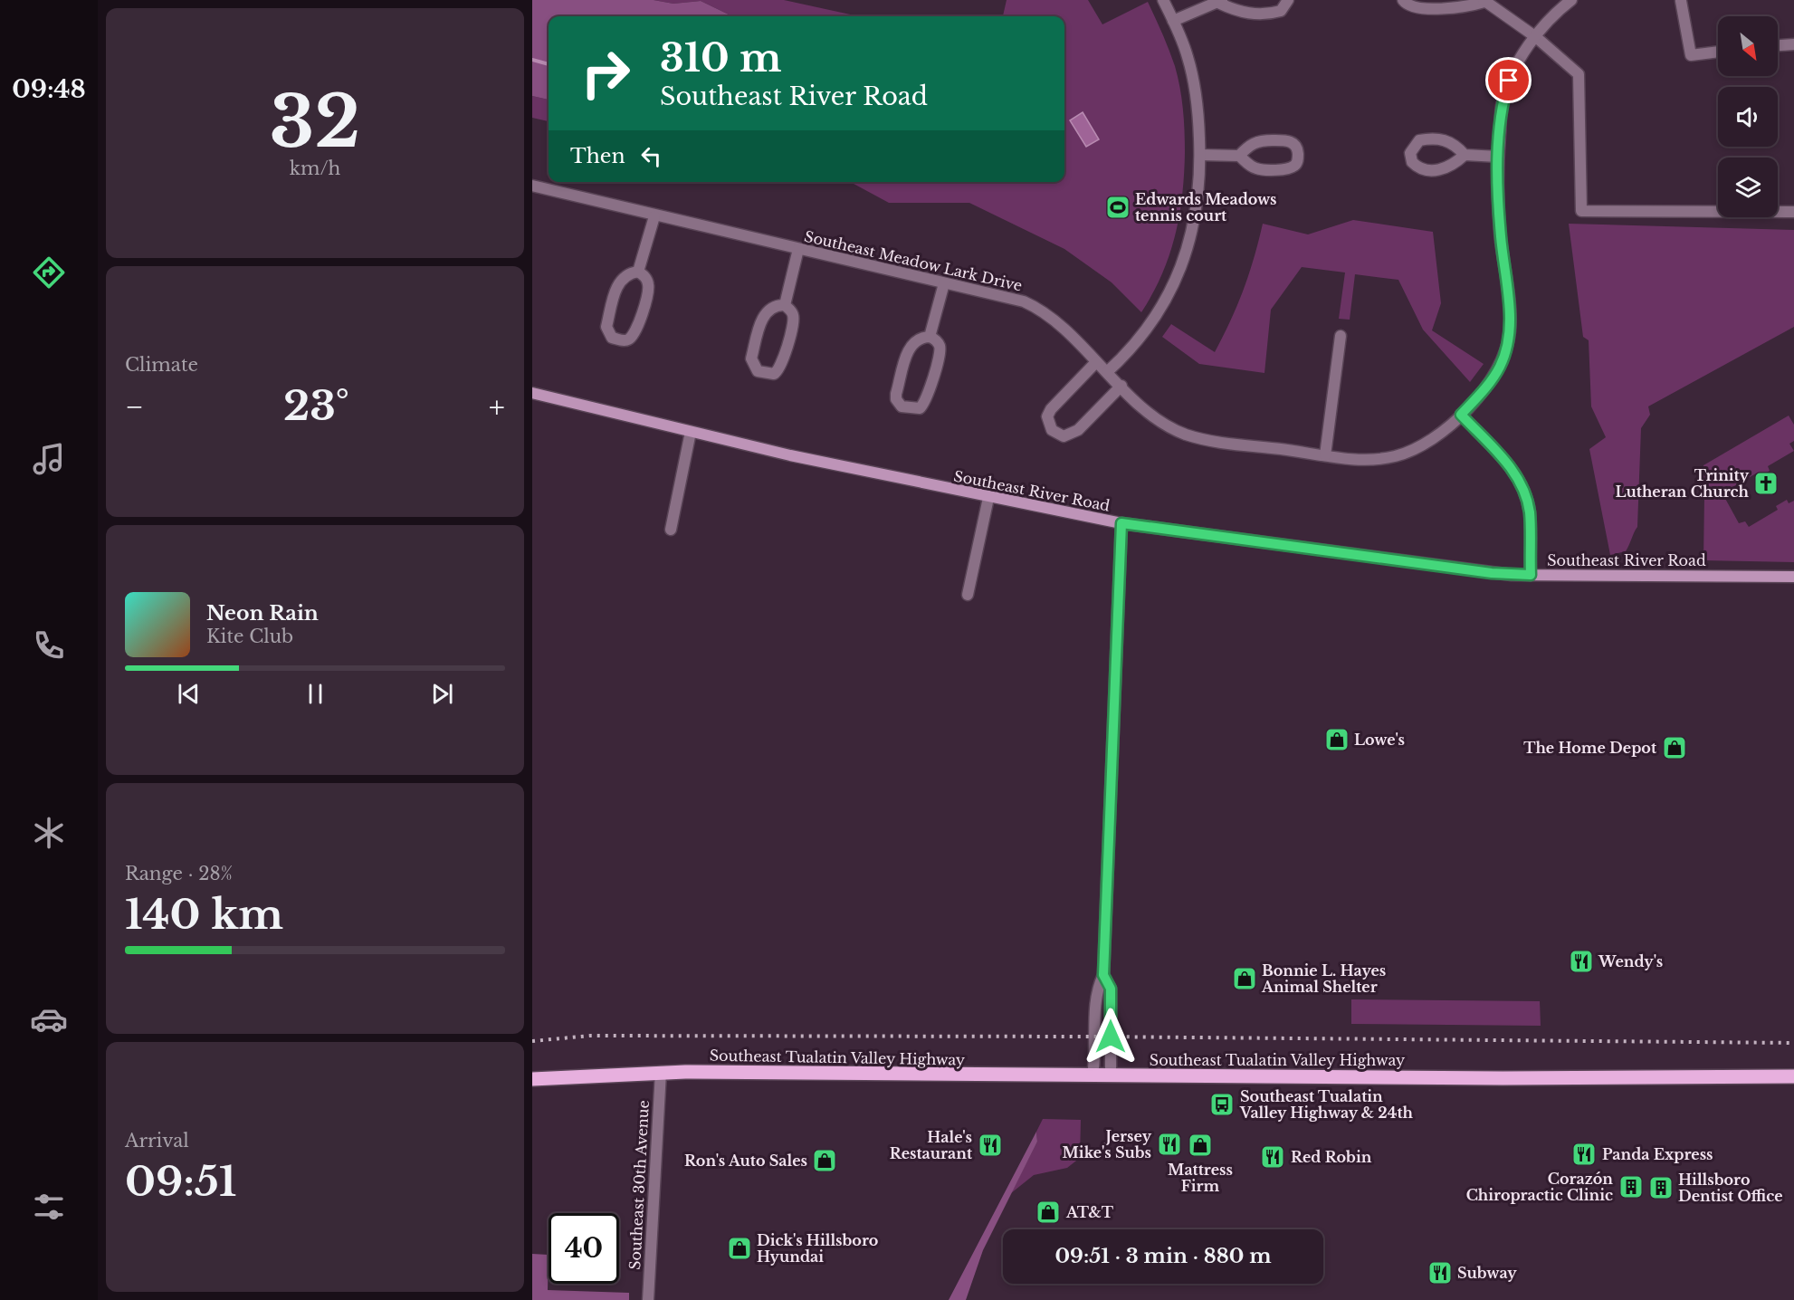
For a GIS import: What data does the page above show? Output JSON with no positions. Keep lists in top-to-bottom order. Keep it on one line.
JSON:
{"streets":{"main road":["Southeast River Road","Southeast Tualatin Valley Highway"],"street":["Southeast Meadow Lark Drive","Southeast 30th Avenue"]},"crossings":[["Southeast Tualatin Valley Highway","Southeast 30th Avenue"]],"places":{"sports":["Edwards Meadows tennis court"],"church":["Trinity Lutheran Church"],"shop":["Lowe's","The Home Depot","Bonnie L. Hayes Animal Shelter","Mattress Firm","Ron's Auto Sales","AT&T","Dick's Hillsboro Hyundai"],"restaurant":["Wendy's","Jersey Mike's Subs","Hale's Restaurant","Panda Express","Red Robin","Subway"],"bus stop":["Southeast Tualatin Valley Highway & 24th"],"building":["Corazón Chiropractic Clinic","Hillsboro Dentist Office"]},"north":"bottom right","page":{"tabs":"09:48","tile":[["32","km/h"],"Climate",["Range · 28%","140 km"],["Arrival","09:51"]],"turn":["310 m","Southeast River Road"],"then":"Then","heat":["−","23°","+"],"song":["Neon Rain","Kite Club"],"limit":"40","trip":"09:51 · 3 min · 880 m"}}
